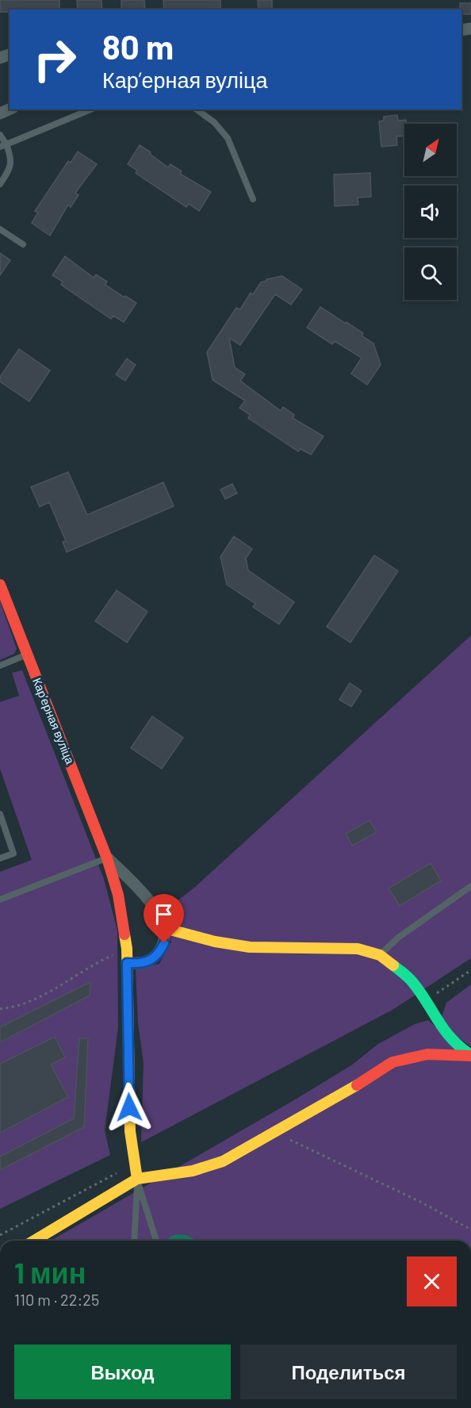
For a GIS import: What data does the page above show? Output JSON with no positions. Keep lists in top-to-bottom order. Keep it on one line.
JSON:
{"streets":{"street":["Карʼерная вуліца"]},"north":"top right","page":{"turn":["80 m","Карʼерная вуліца"],"heading":["1 мин","110 m · 22:25"],"buttons":["Выход","Поделиться"]}}
